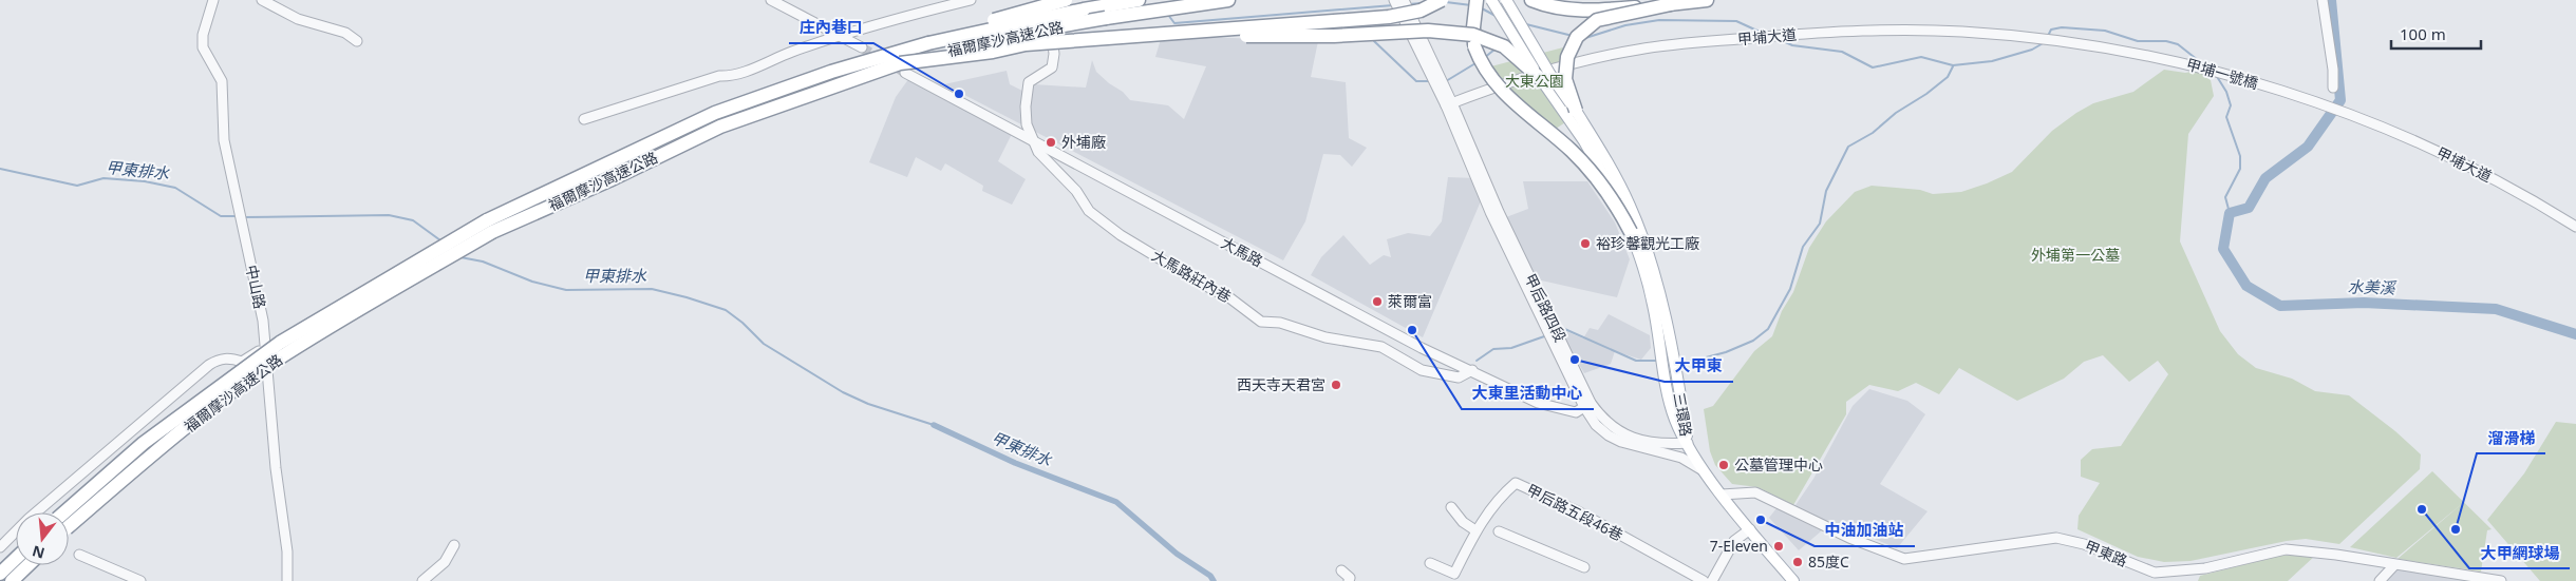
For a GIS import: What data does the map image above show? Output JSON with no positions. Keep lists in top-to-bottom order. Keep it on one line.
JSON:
{"streets":{"highway":["福爾摩沙高速公路"],"main road":["三環路"],"street":["甲埔大道","甲埔一號橋","大馬路","大馬路莊內巷","中山路","甲后路四段","甲后路五段46巷","甲東路"]},"crossings":[["甲埔大道","甲埔一號橋"],["甲埔大道","甲后路四段"],["福爾摩沙高速公路","大馬路"],["大馬路","大馬路莊內巷"],["大馬路","甲后路四段"],["甲后路四段","三環路"]],"water":["甲東排水","水美溪"],"parks":["大東公園","外埔第一公墓"],"places":["庄內巷口","外埔廠","裕珍馨觀光工廠","萊爾富","大東里活動中心","大甲東","西天寺天君宮","公墓管理中心","大甲網球場","中油加油站","溜滑梯","7-Eleven","85度C"],"scale_bar":"100 m","north":"bottom"}
